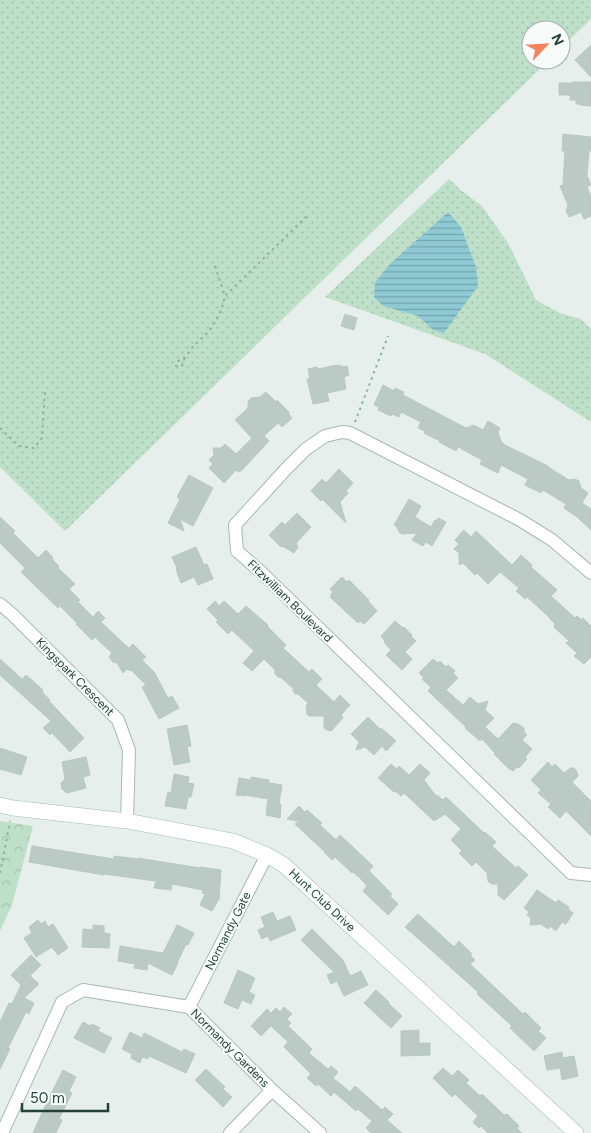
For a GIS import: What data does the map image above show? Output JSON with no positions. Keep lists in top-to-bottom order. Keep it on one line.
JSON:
{"streets":{"street":["Fitzwilliam Boulevard","Kingspark Crescent","Hunt Club Drive","Normandy Gate","Normandy Gardens"]},"crossings":[["Kingspark Crescent","Hunt Club Drive"],["Hunt Club Drive","Normandy Gate"],["Normandy Gate","Normandy Gardens"]],"scale_bar":"50 m","north":"top right"}
